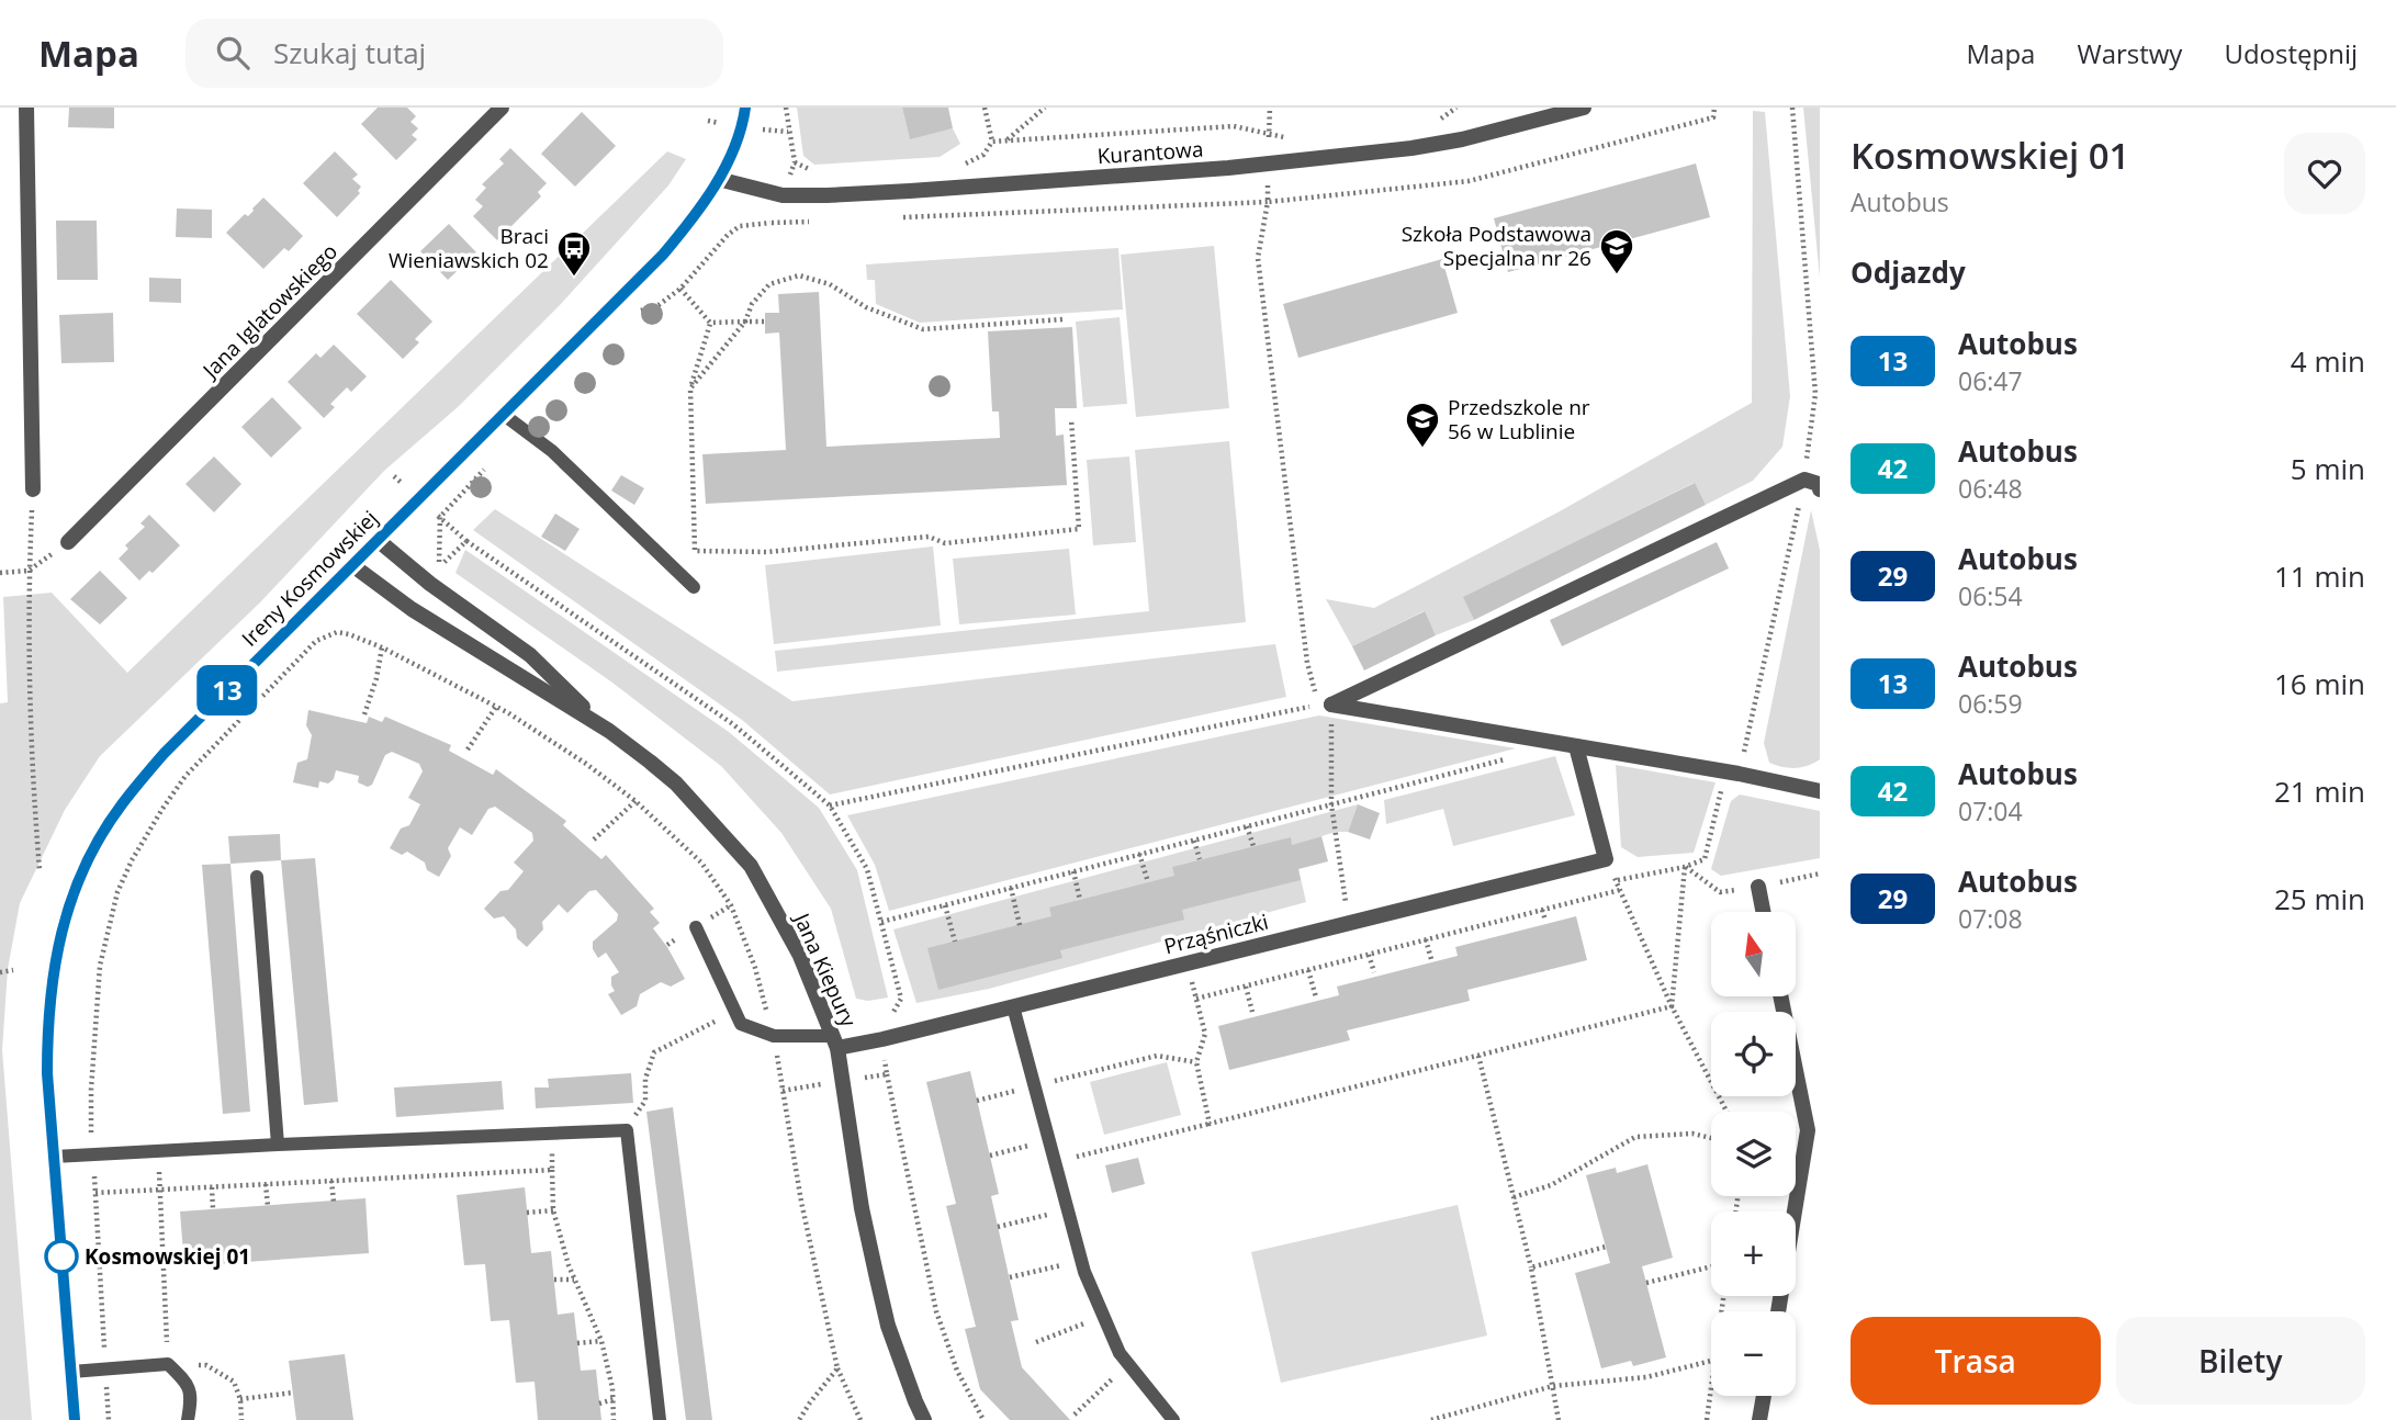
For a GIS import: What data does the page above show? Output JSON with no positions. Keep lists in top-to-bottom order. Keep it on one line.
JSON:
{"streets":{"street":["Kurantowa","Jana Iglatowskiego","Ireny Kosmowskiej","Prząśniczki","Jana Kiepury"]},"crossings":[["Kurantowa","Ireny Kosmowskiej"],["Ireny Kosmowskiej","Jana Kiepury"],["Prząśniczki","Jana Kiepury"]],"places":{"school or university":["Szkoła Podstawowa Specjalna nr 26","Przedszkole nr 56 w Lublinie"],"bus stop":["Braci Wieniawskich 02"],"other":["Kosmowskiej 01"]},"lines":["bus line 13"],"north":"top","page":{"header":"Mapa","search":"Szukaj tutaj","nav":["Mapa","Warstwy","Udostępnij"],"on_map":"13","heading":[["Kosmowskiej 01","Autobus"],"Odjazdy"],"list":[{"mark":"13","name":"Autobus","note":"06:47","value":"4 min"},{"mark":"42","name":"Autobus","note":"06:48","value":"5 min"},{"mark":"29","name":"Autobus","note":"06:54","value":"11 min"},{"mark":"13","name":"Autobus","note":"06:59","value":"16 min"},{"mark":"42","name":"Autobus","note":"07:04","value":"21 min"},{"mark":"29","name":"Autobus","note":"07:08","value":"25 min"}],"map_buttons":["+","−"],"buttons":["Trasa","Bilety"]}}
